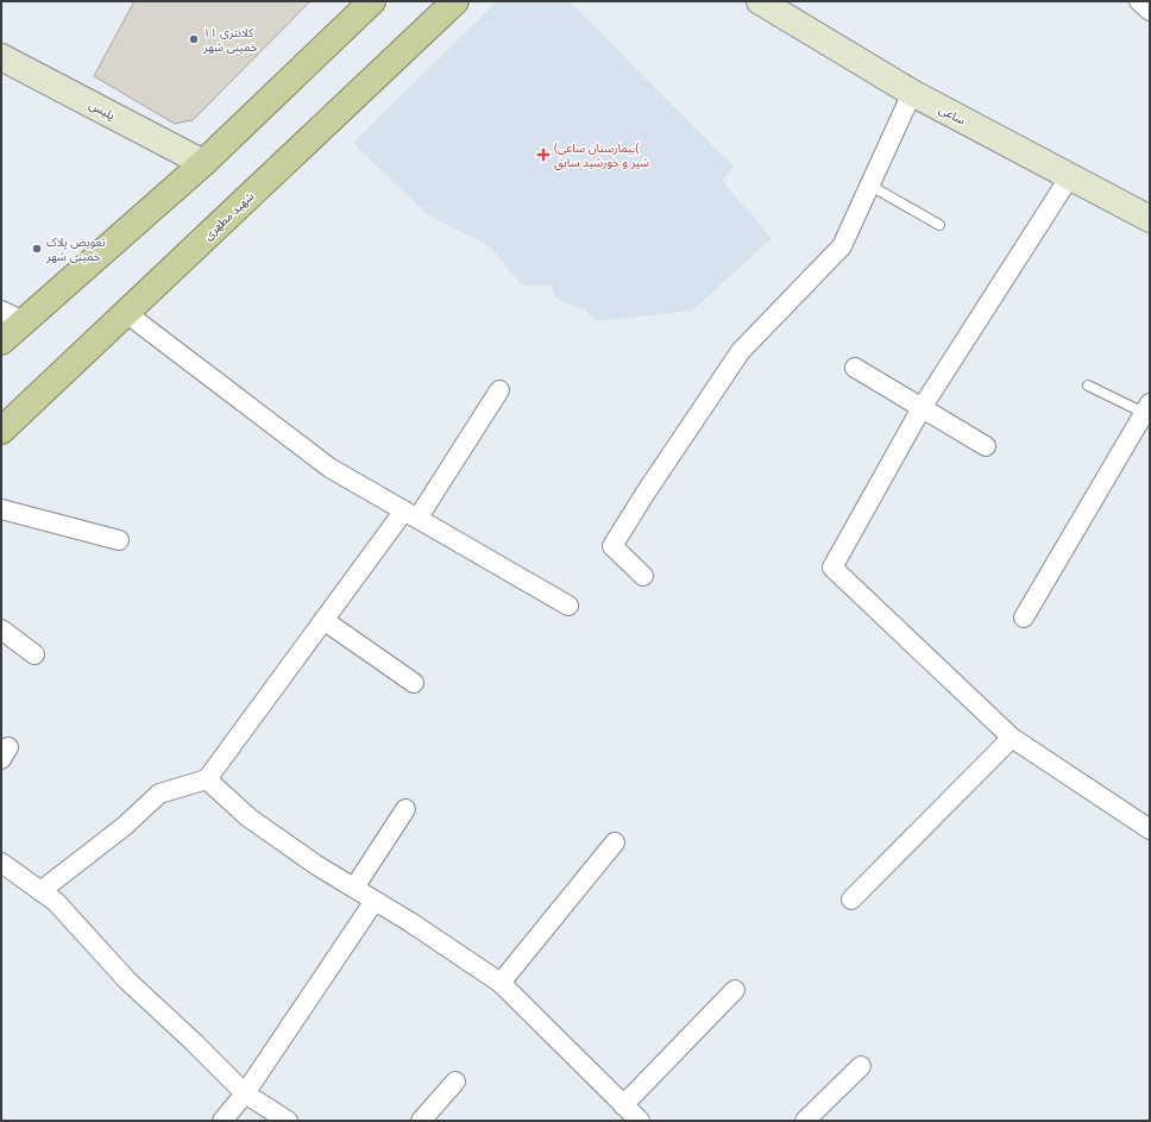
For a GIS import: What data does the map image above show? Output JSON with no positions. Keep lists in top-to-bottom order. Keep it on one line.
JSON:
{"streets":{"main road":["شهید مطهری"],"street":["پلیس","ساعی"]},"places":{"other":["کلانتری ۱۱ خمینی شهر","تعویض پلاک خمینی شهر"],"health":["(بیمارستان ساعی( شیر و خورشید سابق"]}}
